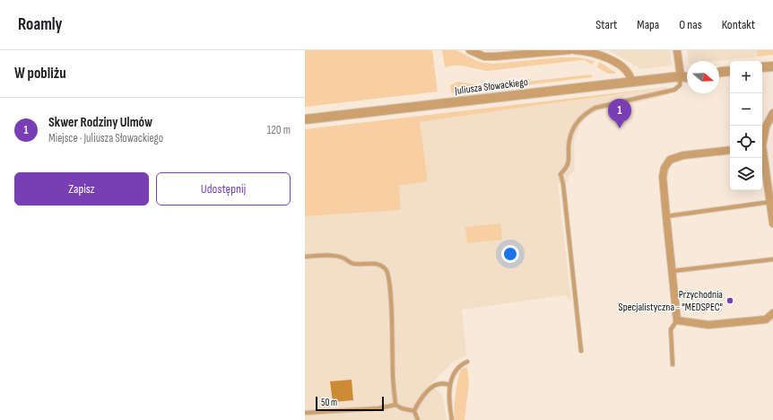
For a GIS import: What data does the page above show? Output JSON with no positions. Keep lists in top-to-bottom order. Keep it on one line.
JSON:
{"streets":{"street":["Juliusza Słowackiego"]},"places":["Przychodnia Specjalistyczna - \"MEDSPEC\""],"scale_bar":"50 m","north":"right","page":{"header":"Roamly","nav":["Start","Mapa","O nas","Kontakt"],"heading":"W pobliżu","map_buttons":["+","−"],"list":[{"mark":"1","name":"Skwer Rodziny Ulmów","note":"Miejsce · Juliusza Słowackiego","value":"120 m"}],"pins":"1","buttons":["Zapisz","Udostępnij"],"scale":"50 m"}}
